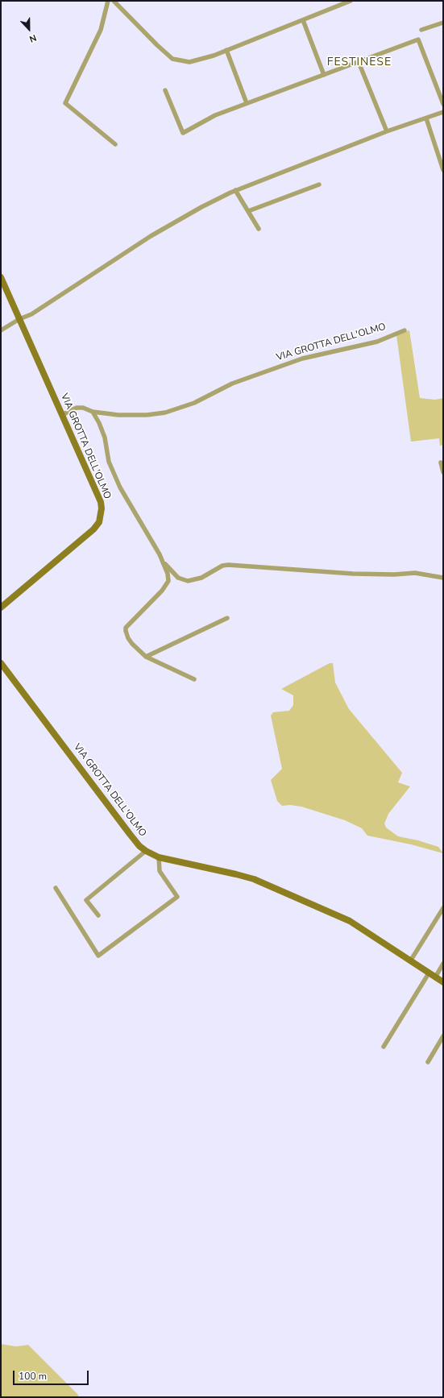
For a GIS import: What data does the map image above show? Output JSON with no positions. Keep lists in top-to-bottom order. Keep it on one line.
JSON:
{"streets":{"street":["VIA GROTTA DELL'OLMO"]},"districts":["FESTINESE"],"scale_bar":"100 m","north":"bottom"}
